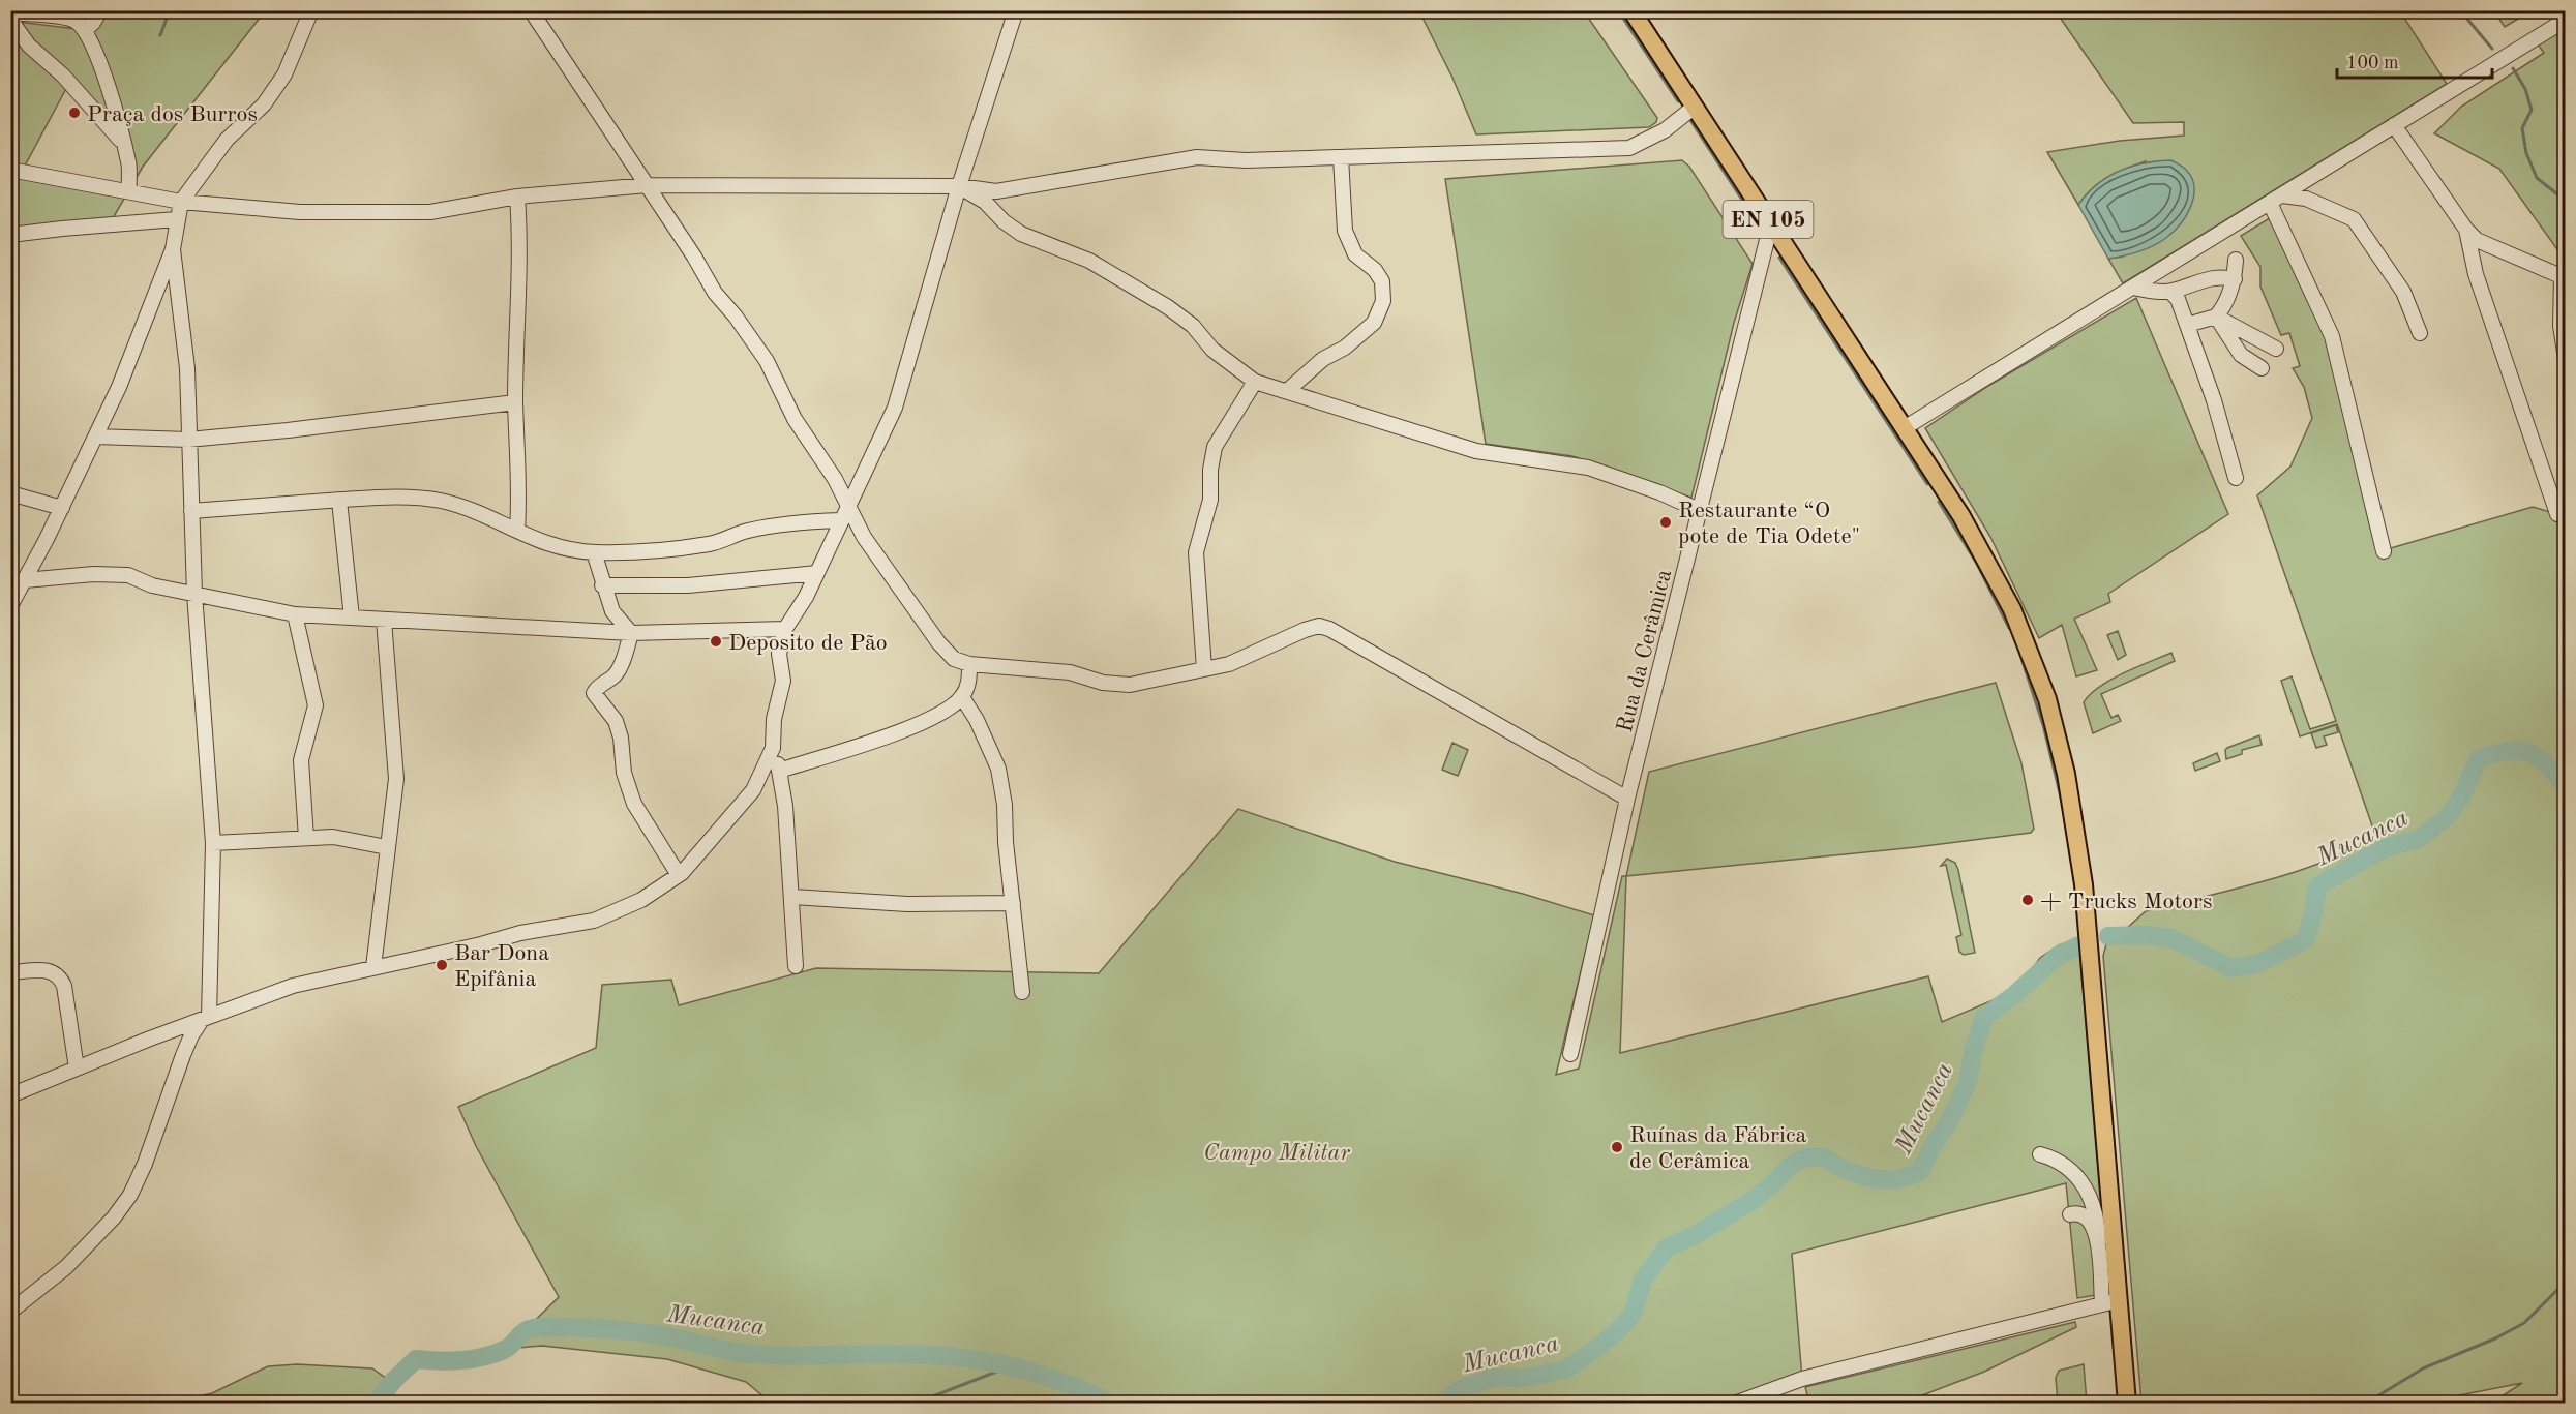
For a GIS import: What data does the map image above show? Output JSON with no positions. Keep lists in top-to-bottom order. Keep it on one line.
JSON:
{"streets":{"main road":["EN 105"],"street":["Rua da Cerâmica"]},"crossings":[["EN 105","Rua da Cerâmica"]],"water":["Mucanca"],"parks":["Campo Militar"],"places":["Praça dos Burros","Restaurante “O pote de Tia Odete\"","Deposito de Pão","+ Trucks Motors","Bar Dona Epifânia","Ruínas da Fábrica de Cerâmica"],"scale_bar":"100 m"}
